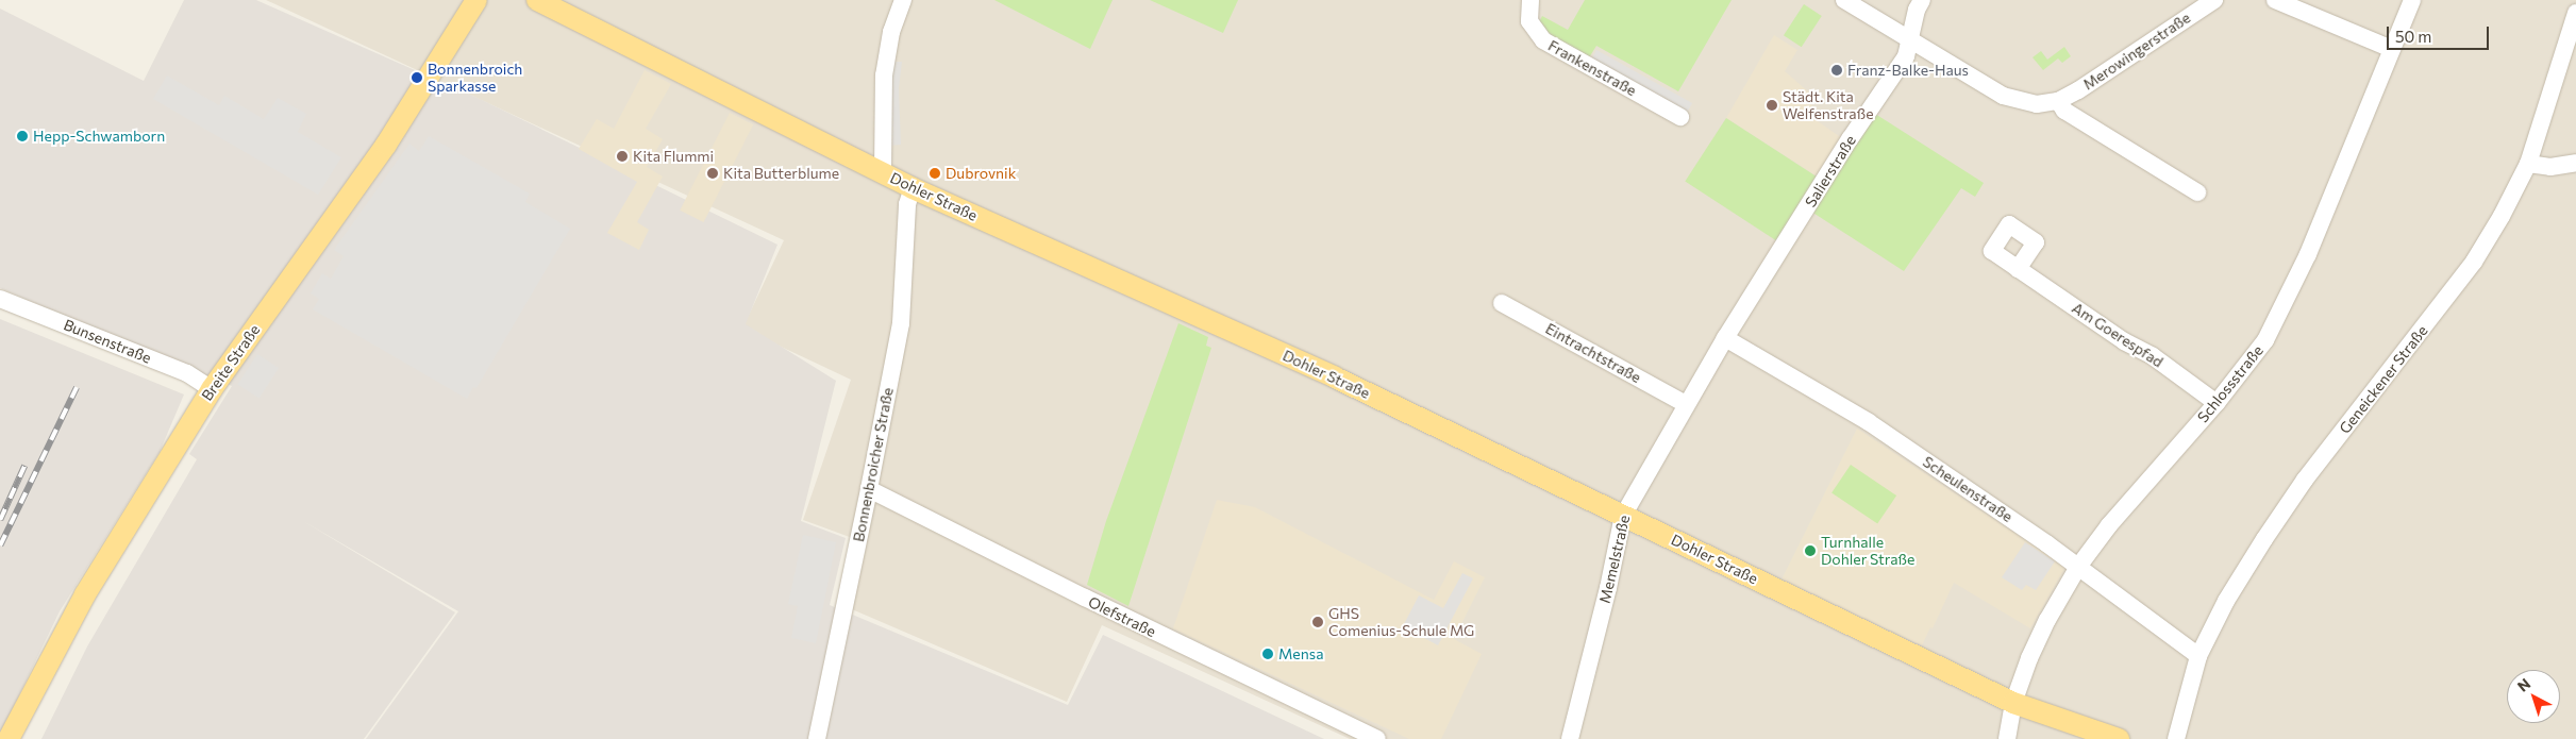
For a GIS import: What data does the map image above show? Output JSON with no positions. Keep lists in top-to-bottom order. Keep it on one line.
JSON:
{"streets":{"main road":["Dohler Straße","Breite Straße"],"street":["Merowingerstraße","Frankenstraße","Salierstraße","Am Goerespfad","Bunsenstraße","Eintrachtstraße","Geneickener Straße","Schlossstraße","Bonnenbroicher Straße","Scheulenstraße","Memelstraße","Olefstraße"]},"crossings":[["Merowingerstraße","Salierstraße"],["Salierstraße","Scheulenstraße"],["Salierstraße","Memelstraße"],["Dohler Straße","Schlossstraße"],["Dohler Straße","Bonnenbroicher Straße"],["Dohler Straße","Memelstraße"],["Am Goerespfad","Schlossstraße"],["Bunsenstraße","Breite Straße"],["Eintrachtstraße","Memelstraße"],["Geneickener Straße","Scheulenstraße"],["Schlossstraße","Scheulenstraße"],["Bonnenbroicher Straße","Olefstraße"],["Scheulenstraße","Memelstraße"]],"places":["Franz-Balke-Haus","Bonnenbroich Sparkasse","Städt. Kita Welfenstraße","Hepp-Schwamborn","Kita Flummi","Kita Butterblume","Dubrovnik","Turnhalle Dohler Straße","GHS Comenius-Schule MG","Mensa"],"scale_bar":"50 m","north":"top left"}
